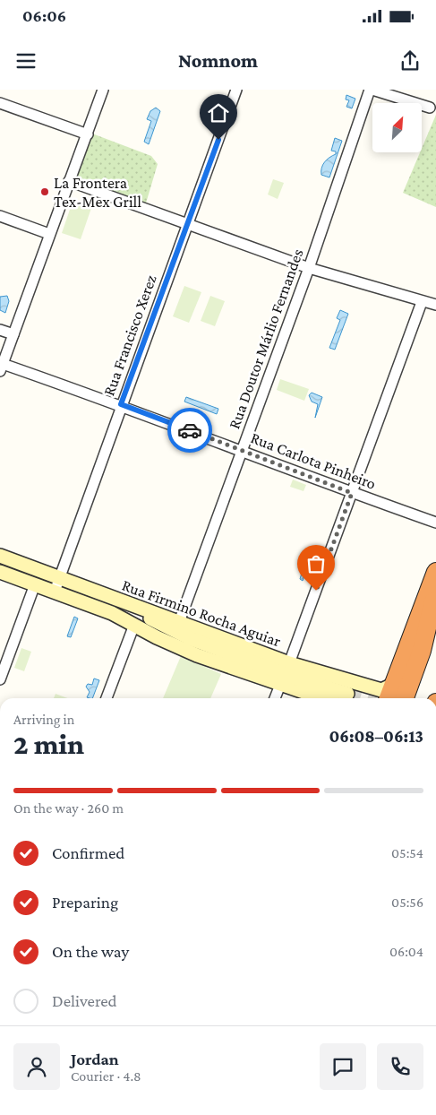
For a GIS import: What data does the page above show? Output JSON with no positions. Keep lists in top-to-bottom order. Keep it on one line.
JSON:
{"streets":{"street":["Rua Francisco Xerez","Rua Doutor Márlio Fernandes","Rua Carlota Pinheiro","Rua Firmino Rocha Aguiar"]},"crossings":[["Rua Francisco Xerez","Rua Carlota Pinheiro"],["Rua Francisco Xerez","Rua Firmino Rocha Aguiar"],["Rua Doutor Márlio Fernandes","Rua Carlota Pinheiro"],["Rua Doutor Márlio Fernandes","Rua Firmino Rocha Aguiar"]],"places":["La Frontera Tex-Mex Grill"],"north":"top right","page":{"status":"06:06","header":"Nomnom","heading":["2 min","Arriving in","06:08–06:13"],"panel":["Jordan","Courier · 4.8"],"bar":"On the way · 260 m","list":[["Confirmed","05:54"],["Preparing","05:56"],["On the way","06:04"],"Delivered"]}}
